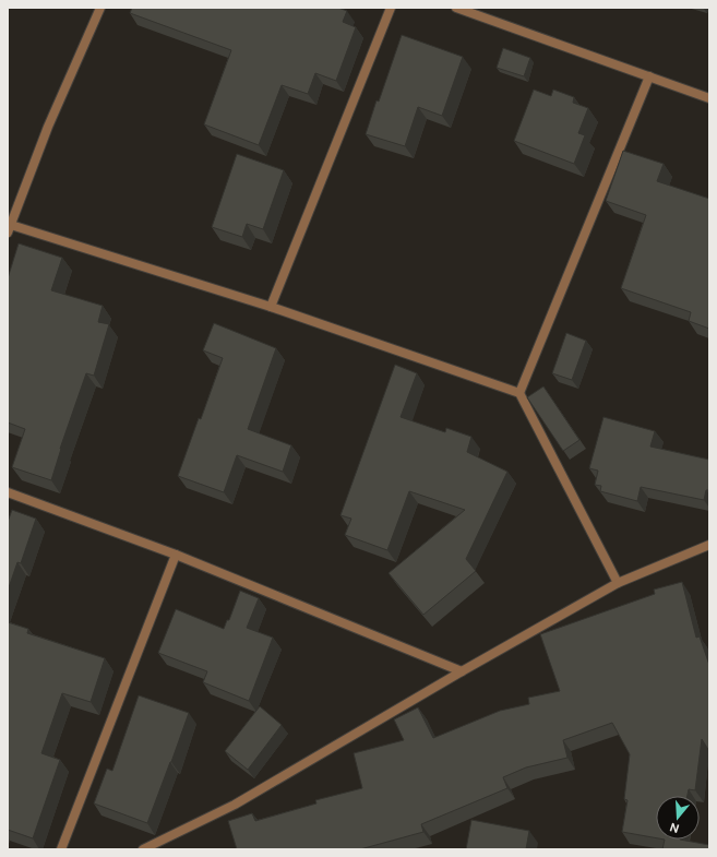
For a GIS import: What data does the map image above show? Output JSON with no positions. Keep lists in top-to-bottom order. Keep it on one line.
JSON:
{"north":"bottom"}
